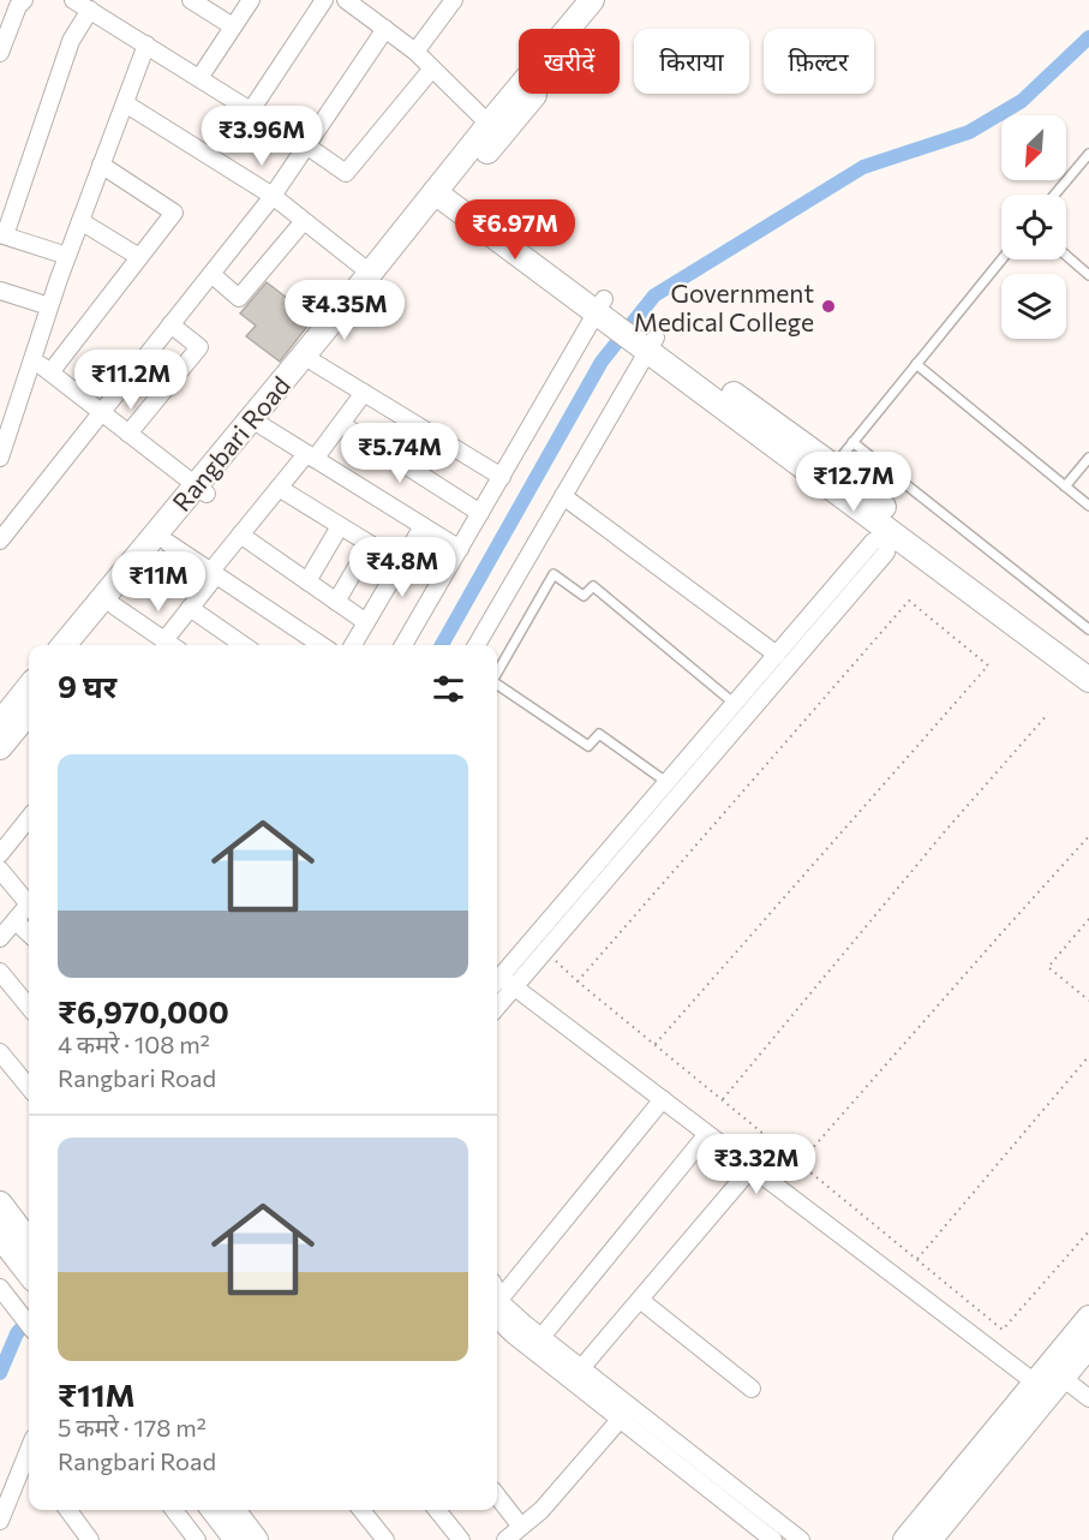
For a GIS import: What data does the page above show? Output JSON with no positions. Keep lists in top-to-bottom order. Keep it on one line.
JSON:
{"streets":{"street":["Rangbari Road"]},"places":["Government Medical College"],"north":"bottom left","page":{"chip":["खरीदें","किराया","फ़िल्टर"],"price":["₹3.96M","₹6.97M","₹4.35M","₹11.2M","₹5.74M","₹12.7M","₹4.8M","₹11M","₹3.32M"],"heading":"9 घर","list":[{"name":"₹6,970,000","note":"4 कमरे · 108 m² · Rangbari Road"},{"name":"₹11M","note":"5 कमरे · 178 m² · Rangbari Road"}]}}
